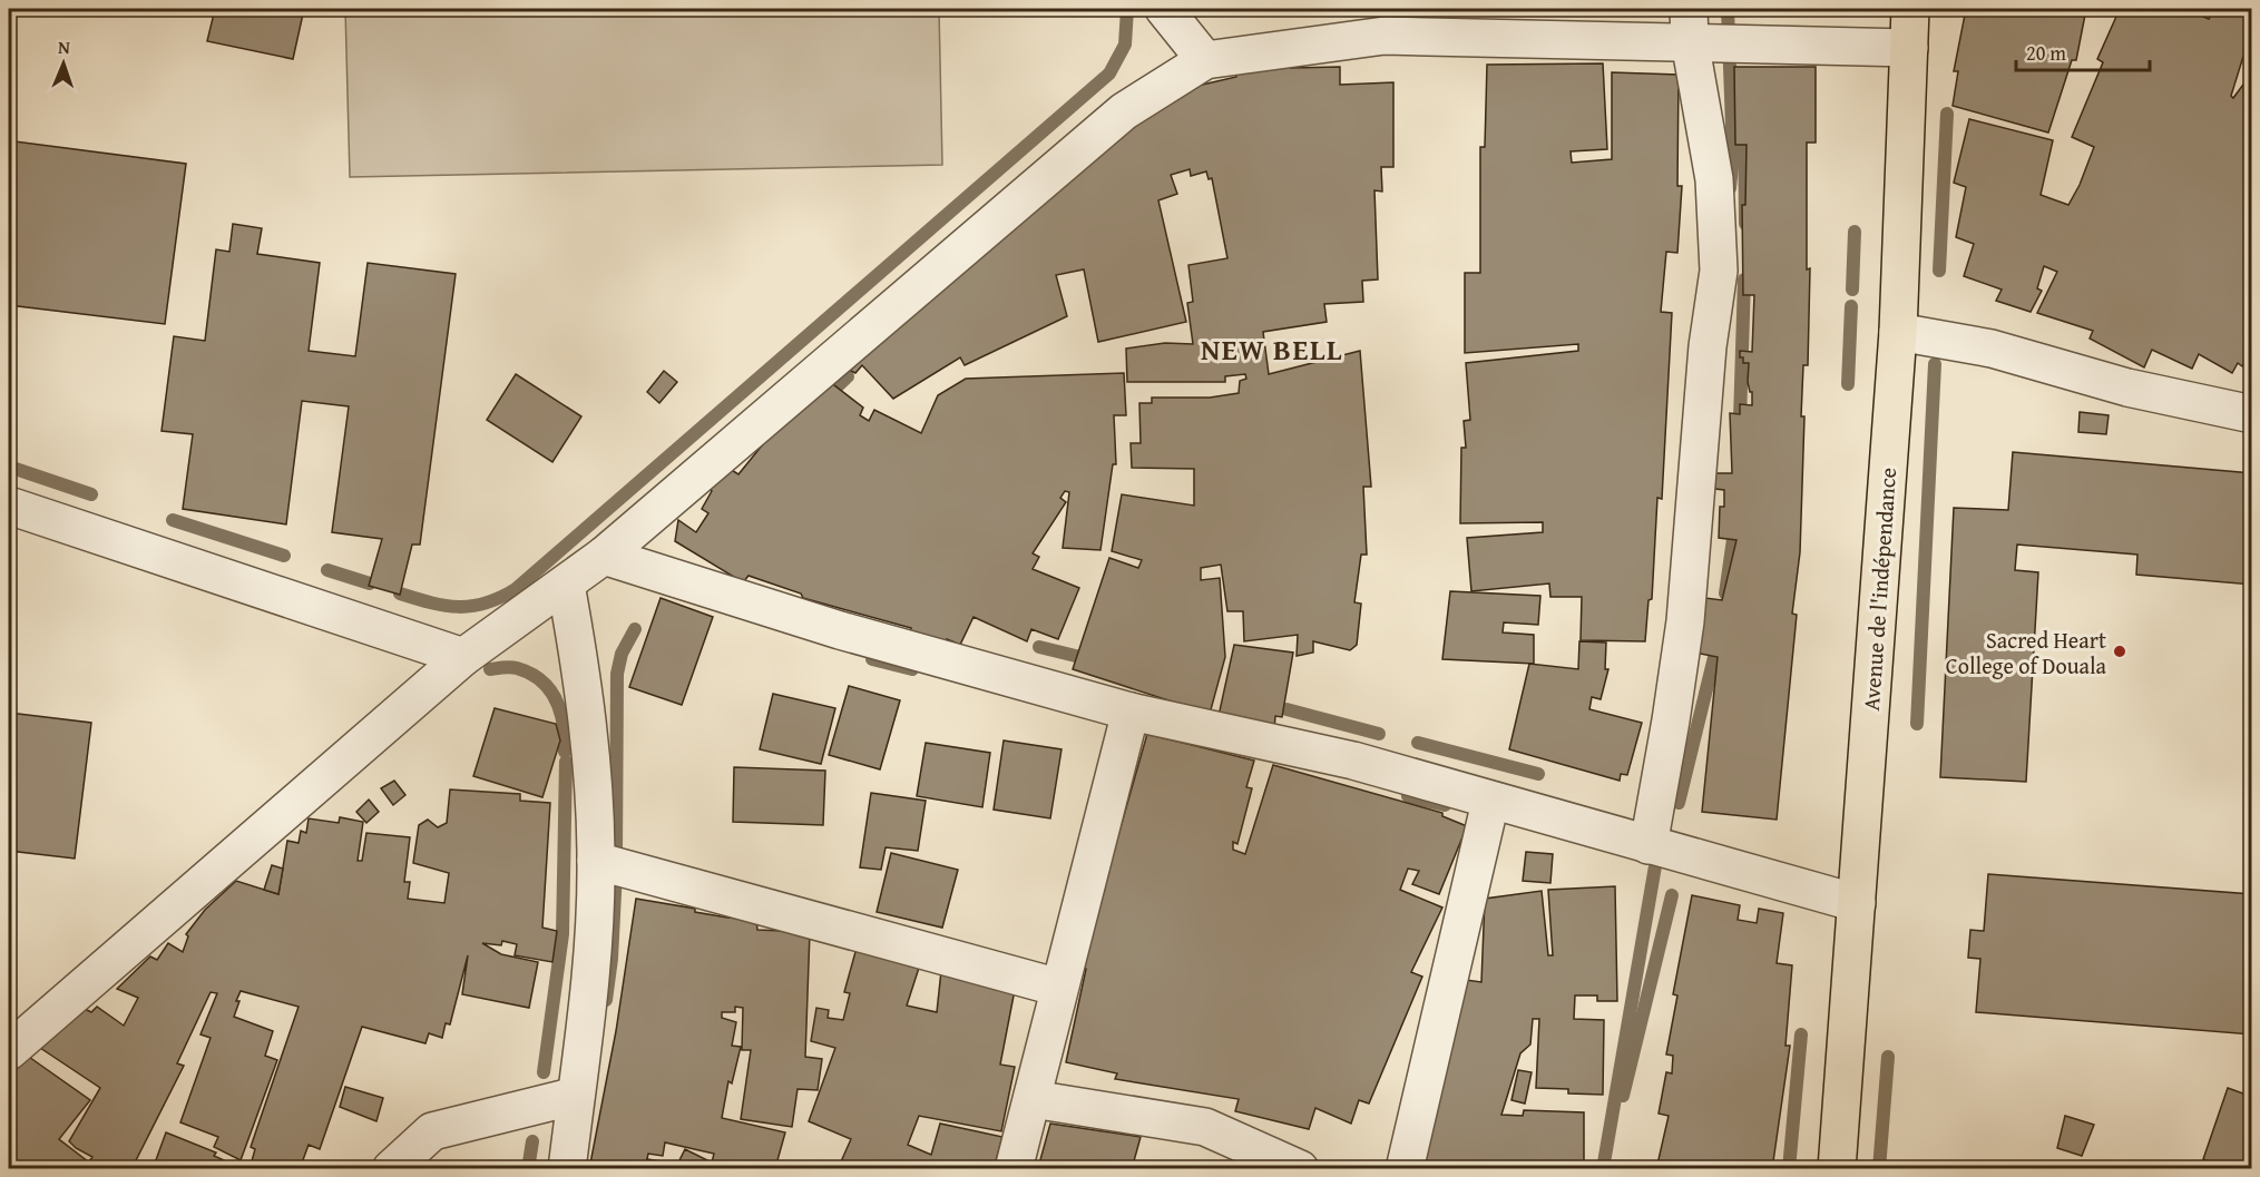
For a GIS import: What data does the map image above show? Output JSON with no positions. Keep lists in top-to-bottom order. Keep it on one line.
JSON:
{"streets":{"main road":["Avenue de l'indépendance"]},"districts":["NEW BELL"],"places":["Sacred Heart College of Douala"],"scale_bar":"20 m","north":"top"}
